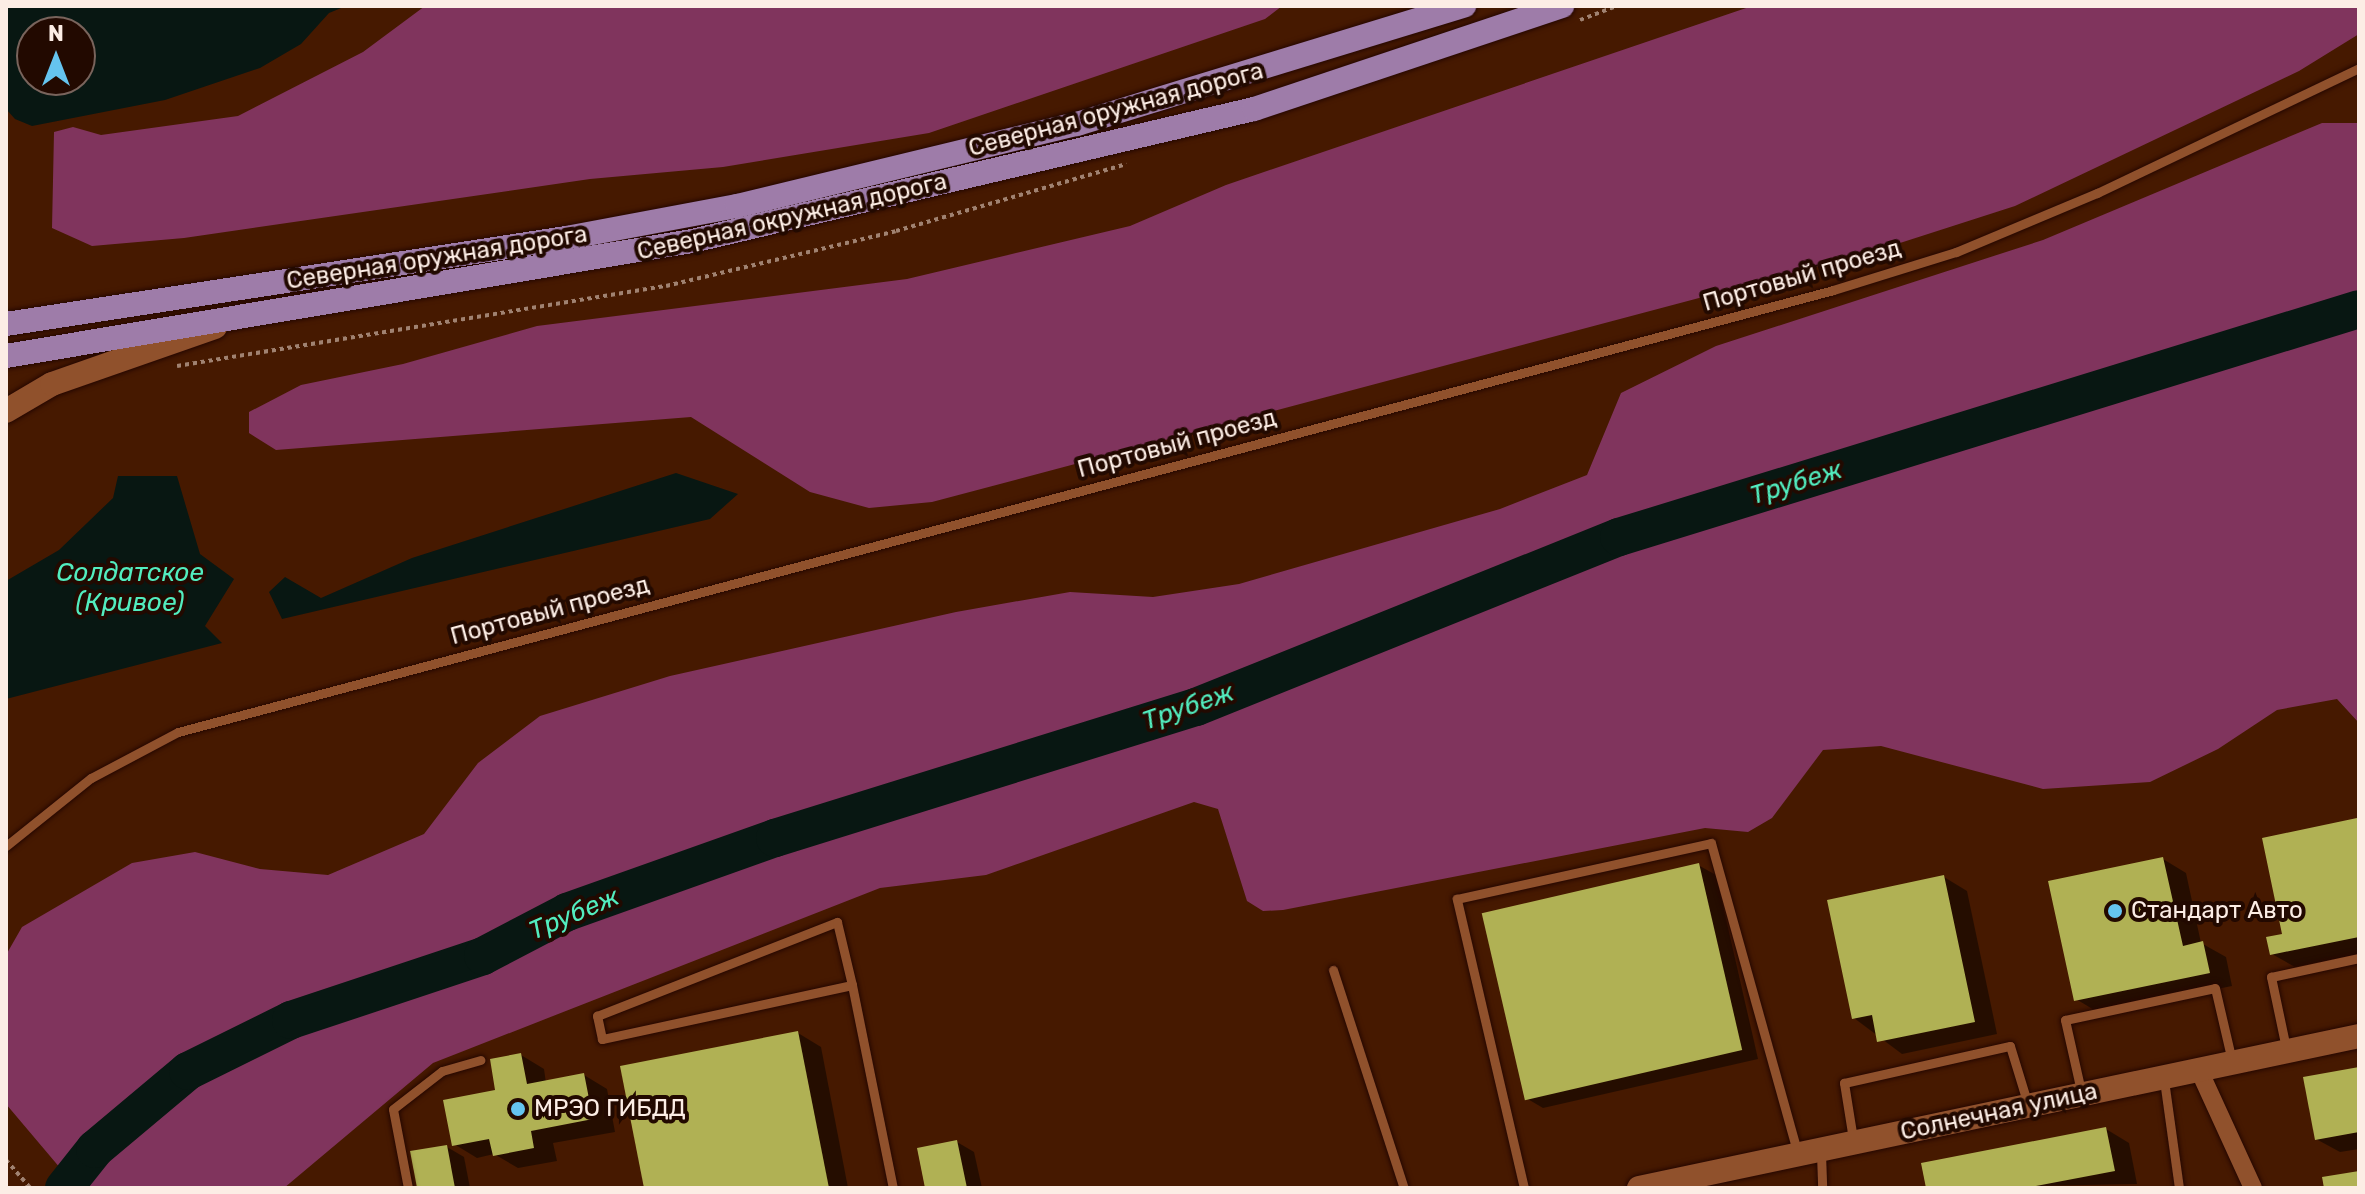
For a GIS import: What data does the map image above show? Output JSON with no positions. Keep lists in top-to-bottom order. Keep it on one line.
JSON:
{"streets":{"main road":["Северная оружная дорога","Северная окружная дорога","Солнечная улица"],"lane":["Портовый проезд"]},"water":["Трубеж","Солдатское (Кривое)"],"places":["Стандарт Авто","МРЭО ГИБДД"],"north":"top"}
